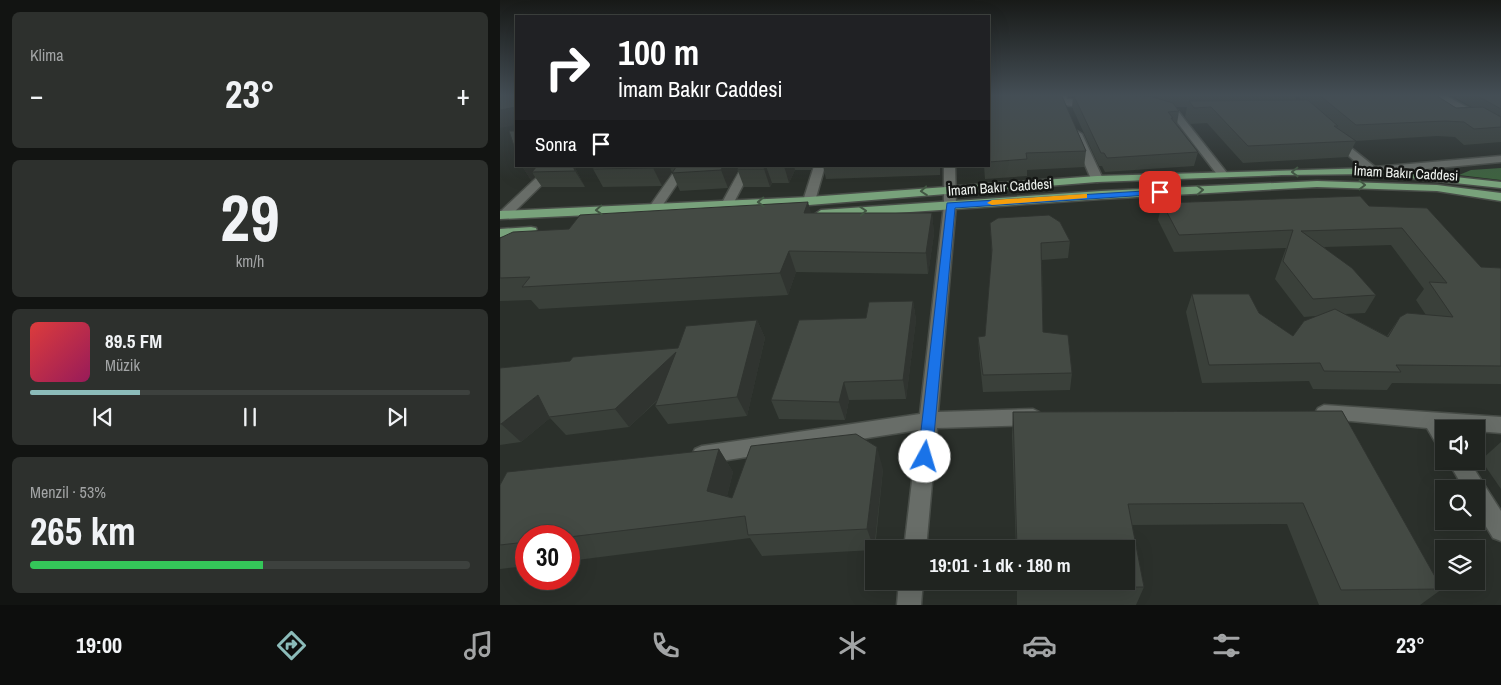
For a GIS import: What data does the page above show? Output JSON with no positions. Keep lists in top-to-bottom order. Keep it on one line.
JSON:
{"streets":{"main road":["İmam Bakır Caddesi"]},"page":{"tile":["Klima",["29","km/h"],["Menzil · 53%","265 km"]],"turn":["100 m","İmam Bakır Caddesi"],"heat":["−","23°","+"],"then":"Sonra","song":["89.5 FM","Müzik"],"limit":"30","trip":"19:01 · 1 dk · 180 m","tabs":["19:00","23°"]}}
